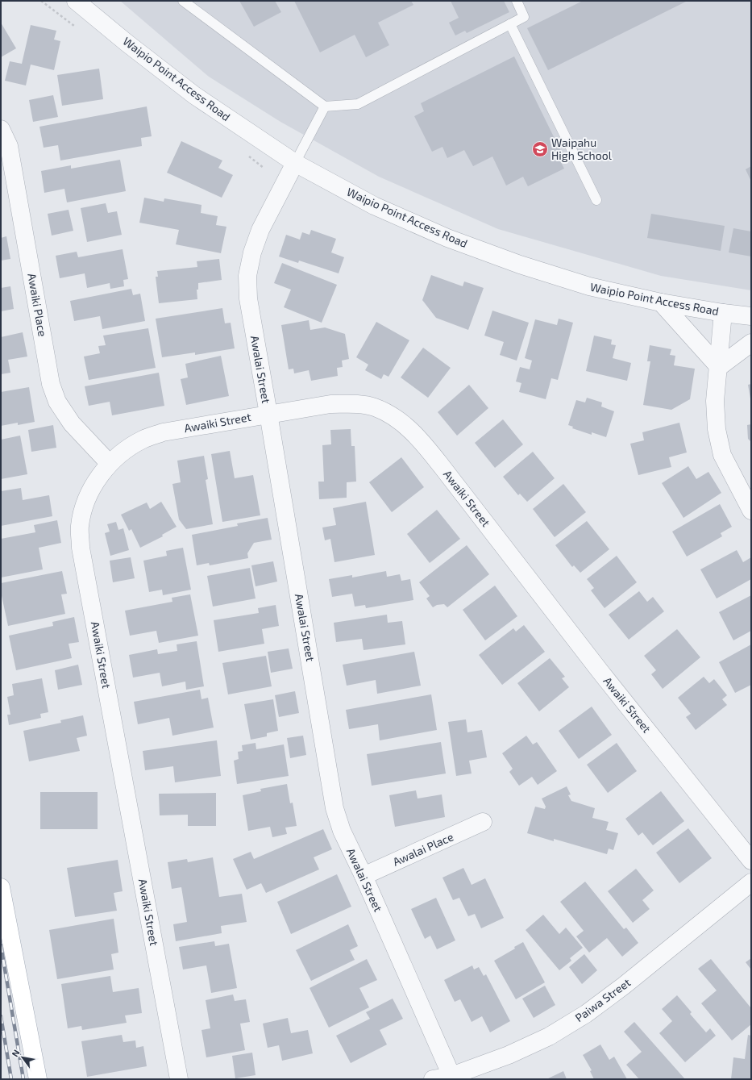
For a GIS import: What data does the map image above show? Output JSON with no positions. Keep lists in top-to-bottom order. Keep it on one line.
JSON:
{"streets":{"street":["Waipio Point Access Road","Awaiki Place","Awalai Street","Awaiki Street","Awalai Place","Paiwa Street"]},"crossings":[["Waipio Point Access Road","Awalai Street"],["Awaiki Place","Awaiki Street"],["Awalai Street","Awaiki Street"],["Awalai Street","Awalai Place"],["Awalai Street","Paiwa Street"]],"places":{"school or university":["Waipahu High School"]},"north":"top left"}
